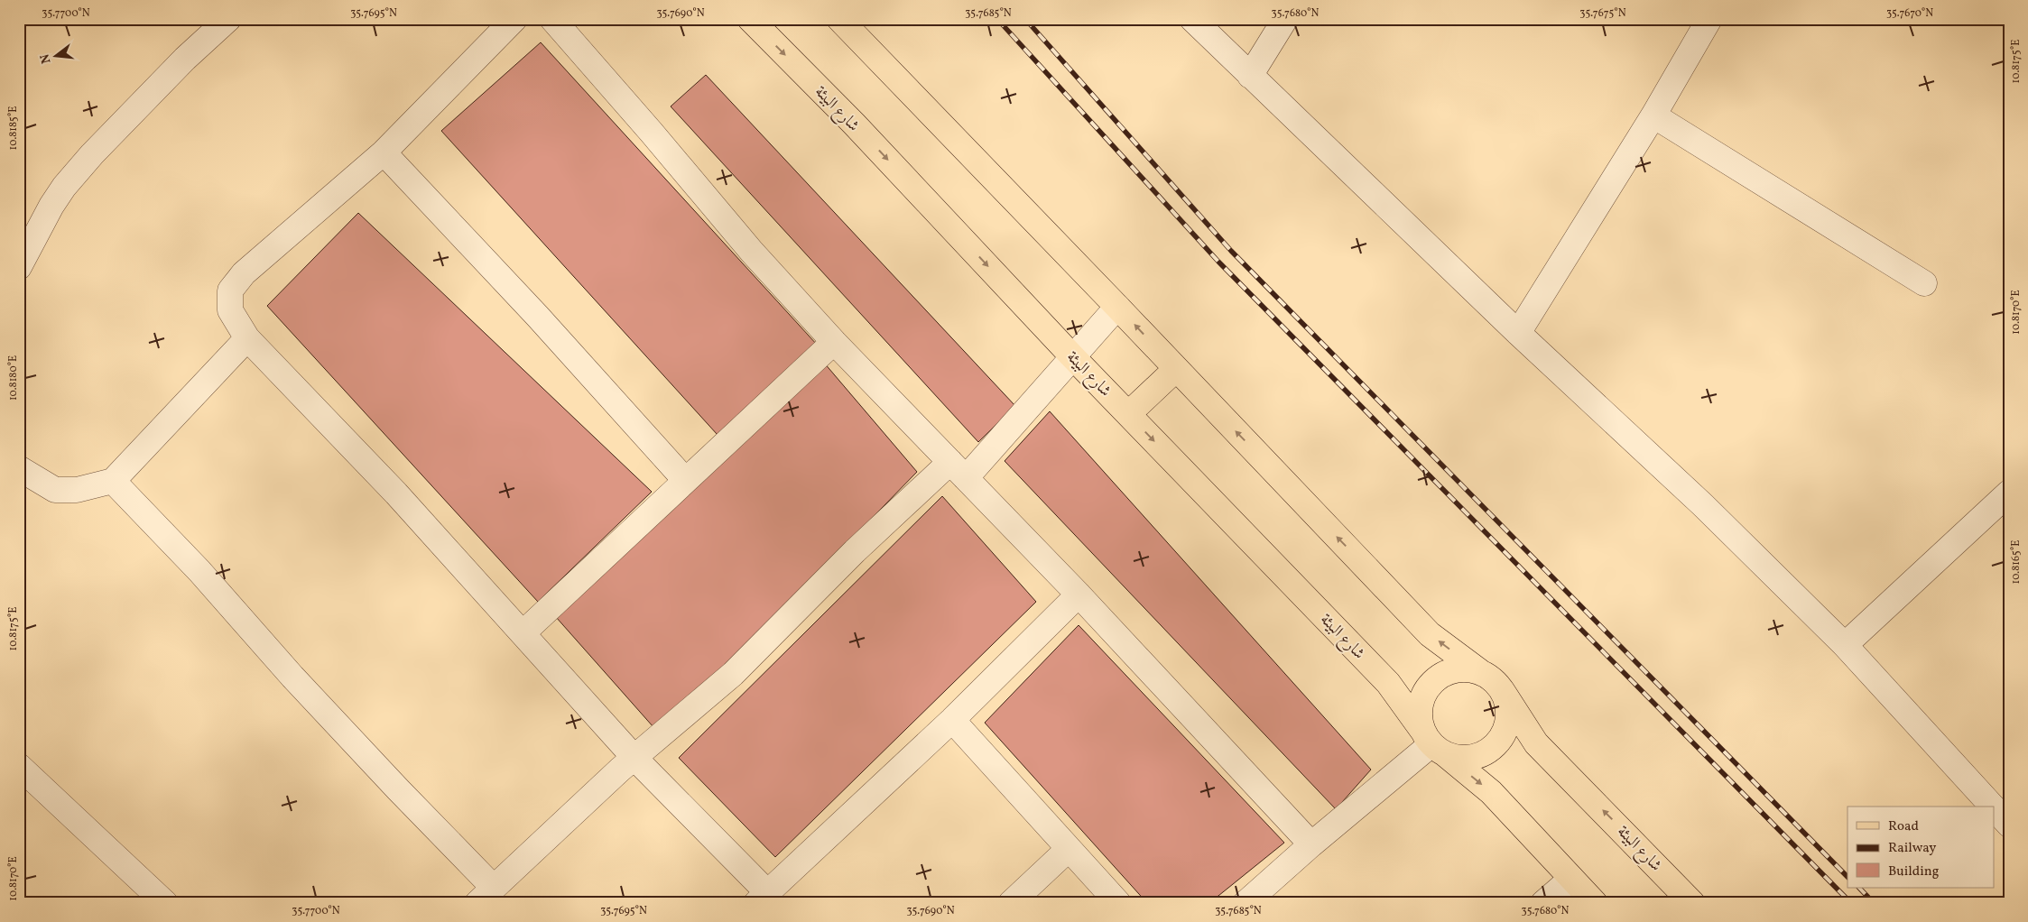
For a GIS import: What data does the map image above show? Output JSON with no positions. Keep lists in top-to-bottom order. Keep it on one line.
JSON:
{"streets":{"main road":["شارع البيئة"]},"legend":["Road","Railway","Building"],"north":"left","coordinates":["35.7700°N","35.7695°N","35.7690°N","35.7685°N","35.7680°N","35.7675°N","35.7670°N","10.8175°E","10.8185°E","10.8170°E","10.8180°E","10.8165°E"]}
